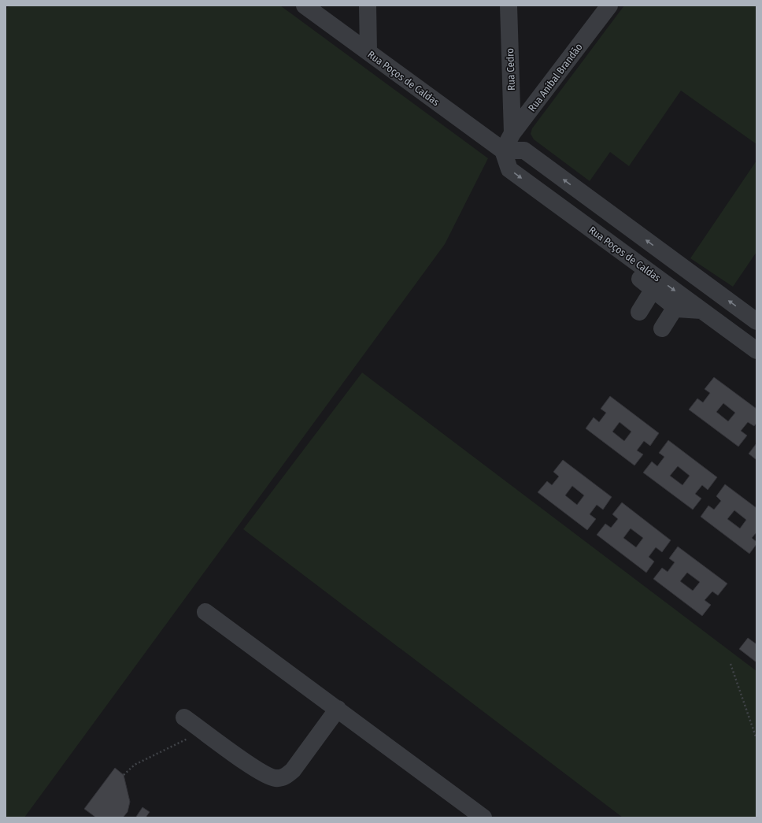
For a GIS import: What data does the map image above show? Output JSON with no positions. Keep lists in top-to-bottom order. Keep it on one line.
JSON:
{"streets":{"street":["Rua Cedro","Rua Aníbal Brandão","Rua Poços de Caldas"]},"crossings":[["Rua Cedro","Rua Aníbal Brandão"],["Rua Aníbal Brandão","Rua Poços de Caldas"]]}
